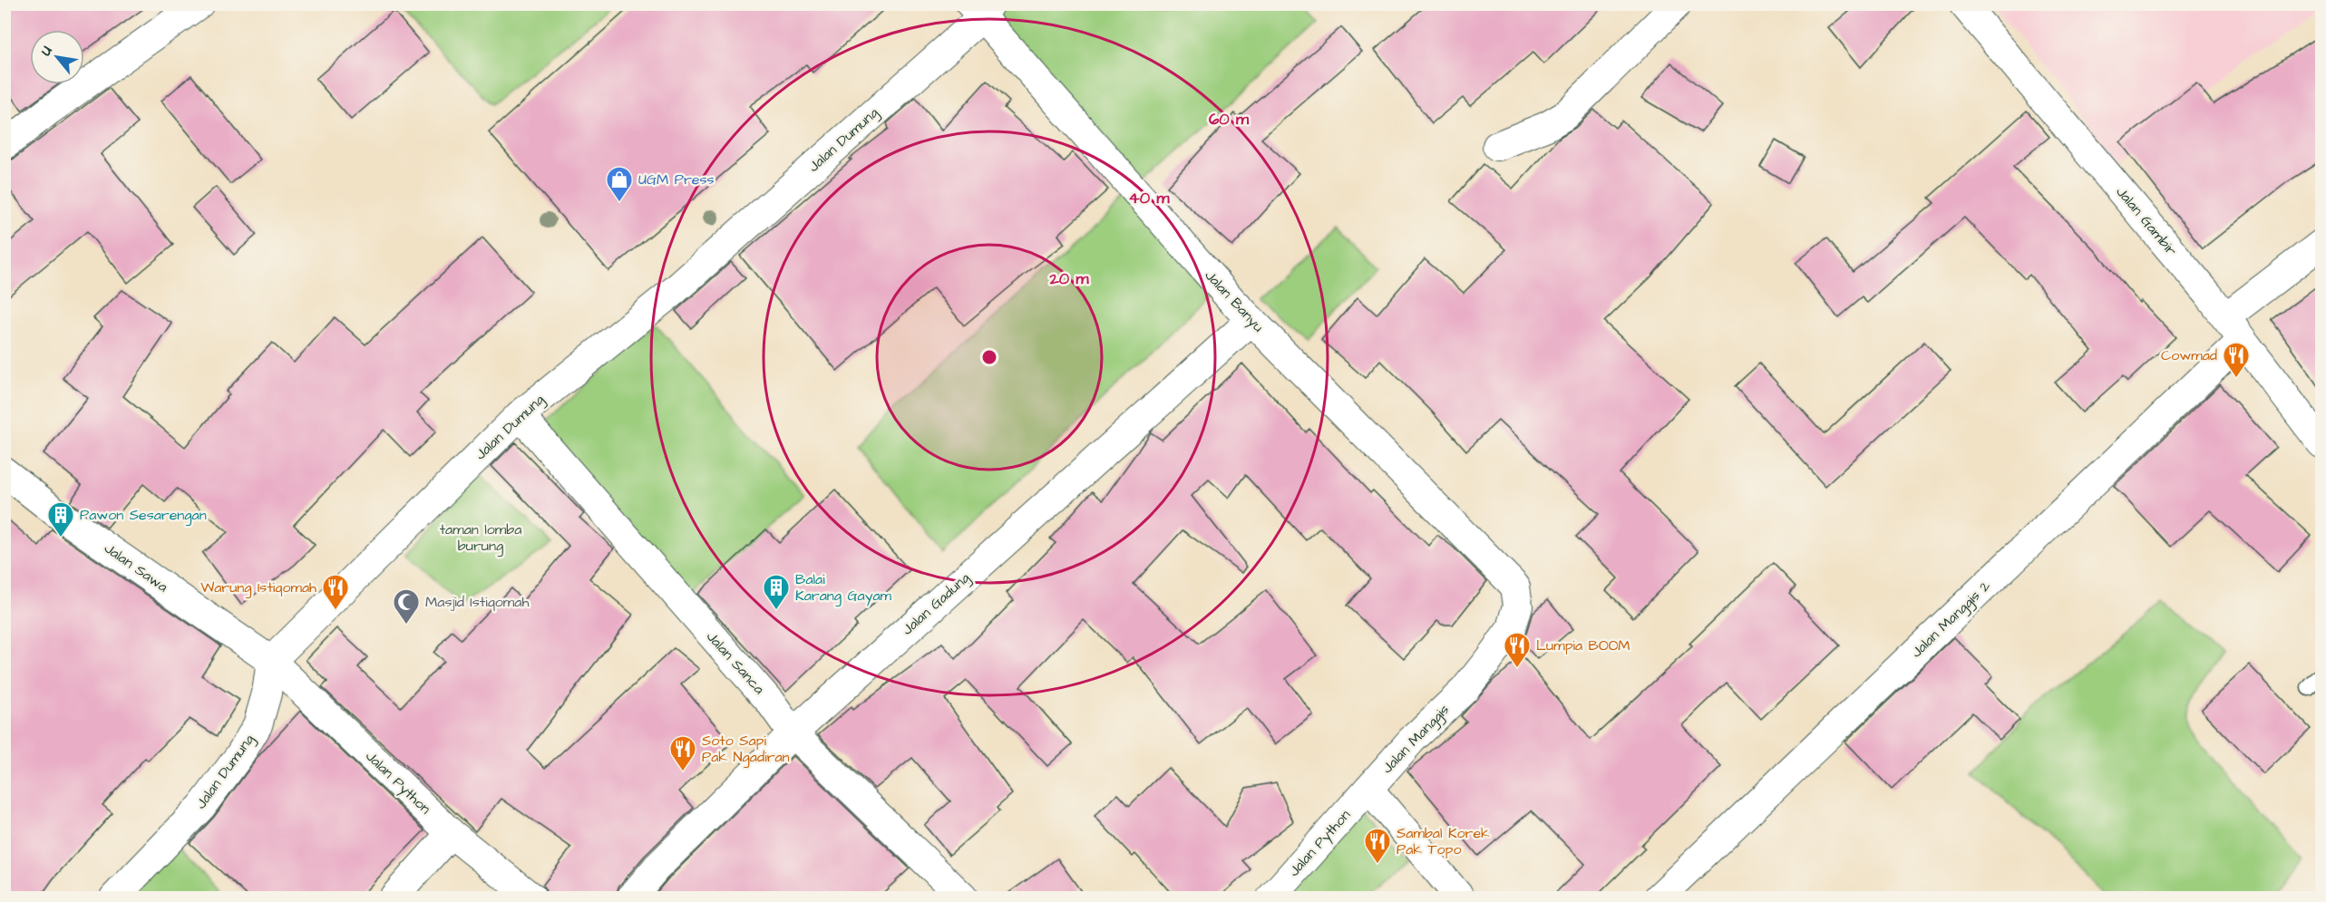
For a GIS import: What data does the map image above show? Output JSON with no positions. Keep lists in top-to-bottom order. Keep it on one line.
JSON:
{"streets":{"street":["Jalan Dumung","Jalan Gambir","Jalan Banyu","Jalan Sawa","Jalan Gadung","Jalan Manggis 2","Jalan Sanca","Jalan Manggis","Jalan Python"]},"crossings":[["Jalan Dumung","Jalan Banyu"],["Jalan Dumung","Jalan Sawa"],["Jalan Dumung","Jalan Sanca"],["Jalan Dumung","Jalan Python"],["Jalan Gambir","Jalan Manggis 2"],["Jalan Banyu","Jalan Gadung"],["Jalan Banyu","Jalan Manggis"],["Jalan Sawa","Jalan Python"],["Jalan Gadung","Jalan Sanca"],["Jalan Manggis","Jalan Python"]],"parks":["taman lomba burung"],"places":{"shop":["UGM Press"],"restaurant":["Cowmad","Warung Istiqomah","Lumpia BOOM","Soto Sapi Pak Ngadiran","Sambal Korek Pak Topo"],"building":["Pawon Sesarengan","Balai Karang Gayam"],"mosque":["Masjid Istiqomah"]},"north":"top left","rings":["60 m","40 m","20 m"]}
